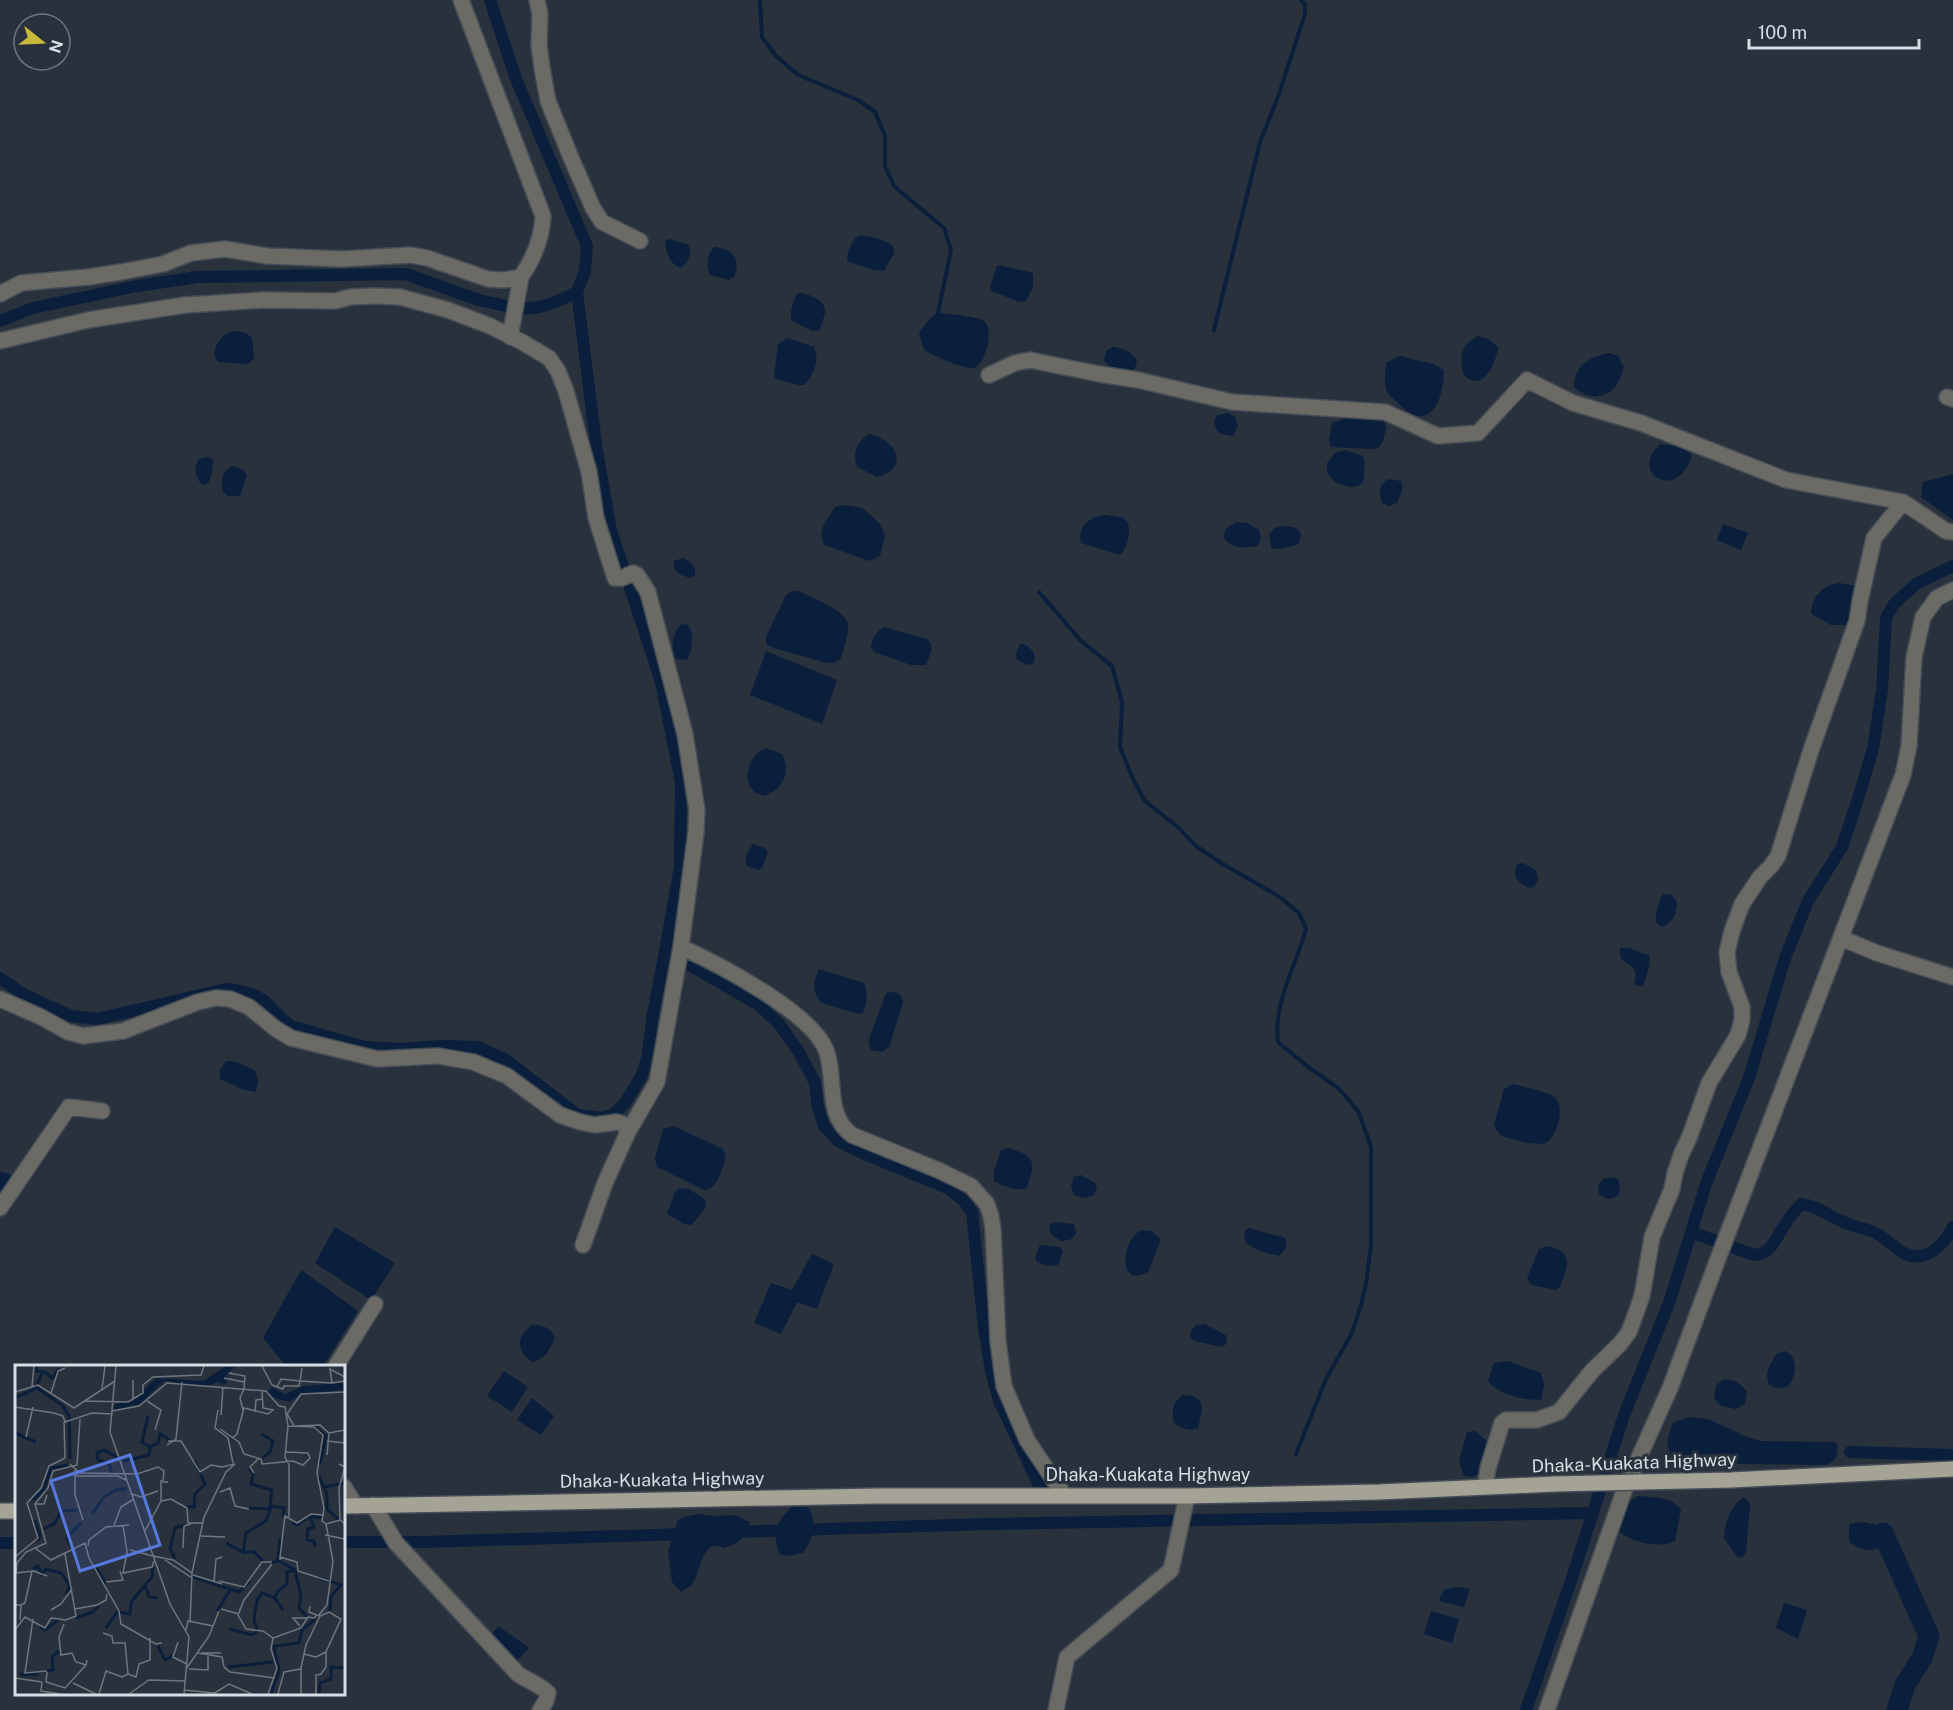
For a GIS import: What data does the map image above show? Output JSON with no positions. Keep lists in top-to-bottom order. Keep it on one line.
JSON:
{"streets":{"main road":["Dhaka-Kuakata Highway"]},"scale_bar":"100 m","north":"right"}
